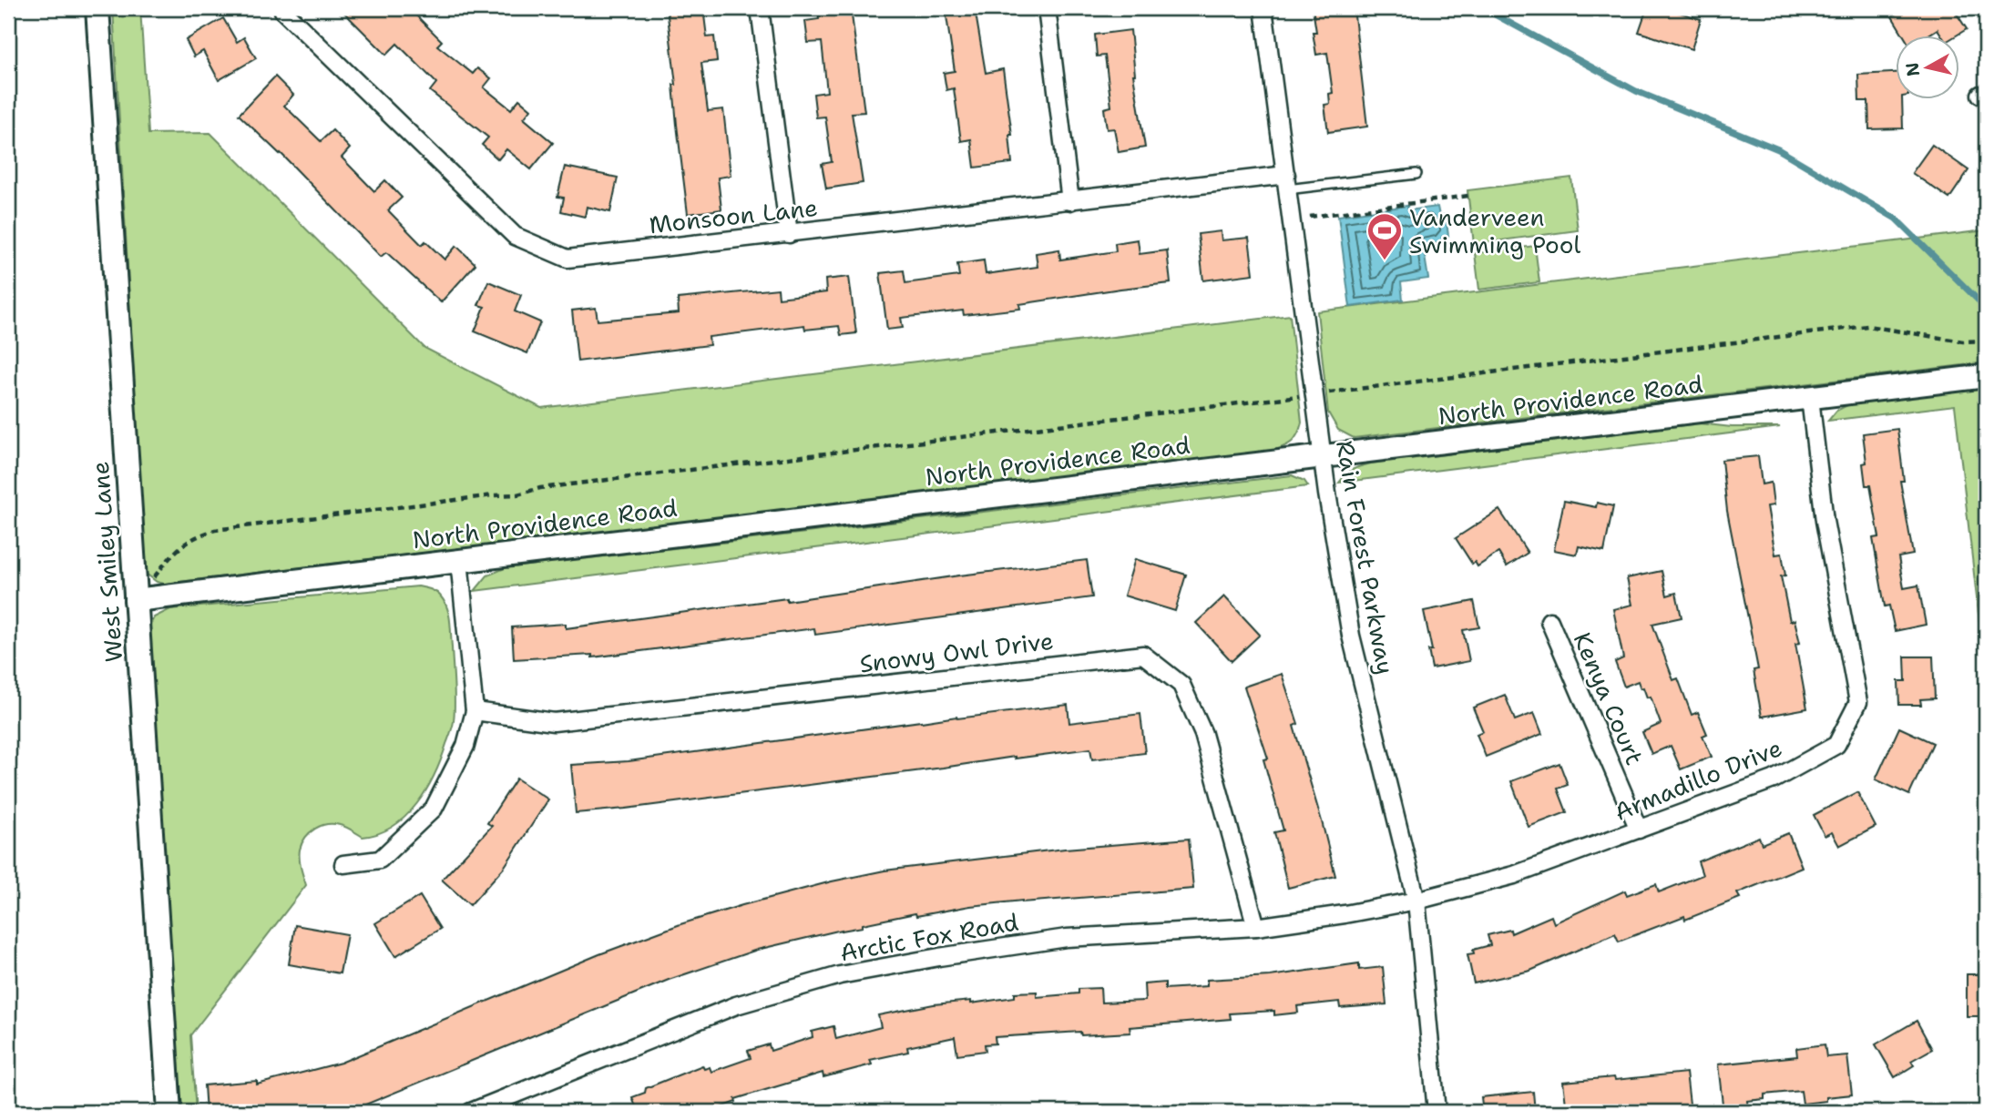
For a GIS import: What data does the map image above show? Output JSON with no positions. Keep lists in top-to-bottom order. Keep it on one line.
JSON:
{"streets":{"street":["Monsoon Lane","North Providence Road","Rain Forest Parkway","West Smiley Lane","Snowy Owl Drive","Kenya Court","Armadillo Drive","Arctic Fox Road"]},"crossings":[["Monsoon Lane","Rain Forest Parkway"],["North Providence Road","Rain Forest Parkway"],["North Providence Road","West Smiley Lane"],["North Providence Road","Armadillo Drive"],["Rain Forest Parkway","Armadillo Drive"],["Rain Forest Parkway","Arctic Fox Road"],["Snowy Owl Drive","Arctic Fox Road"],["Kenya Court","Armadillo Drive"],["Armadillo Drive","Arctic Fox Road"]],"places":{"sports":["Vanderveen Swimming Pool"]},"north":"left"}
